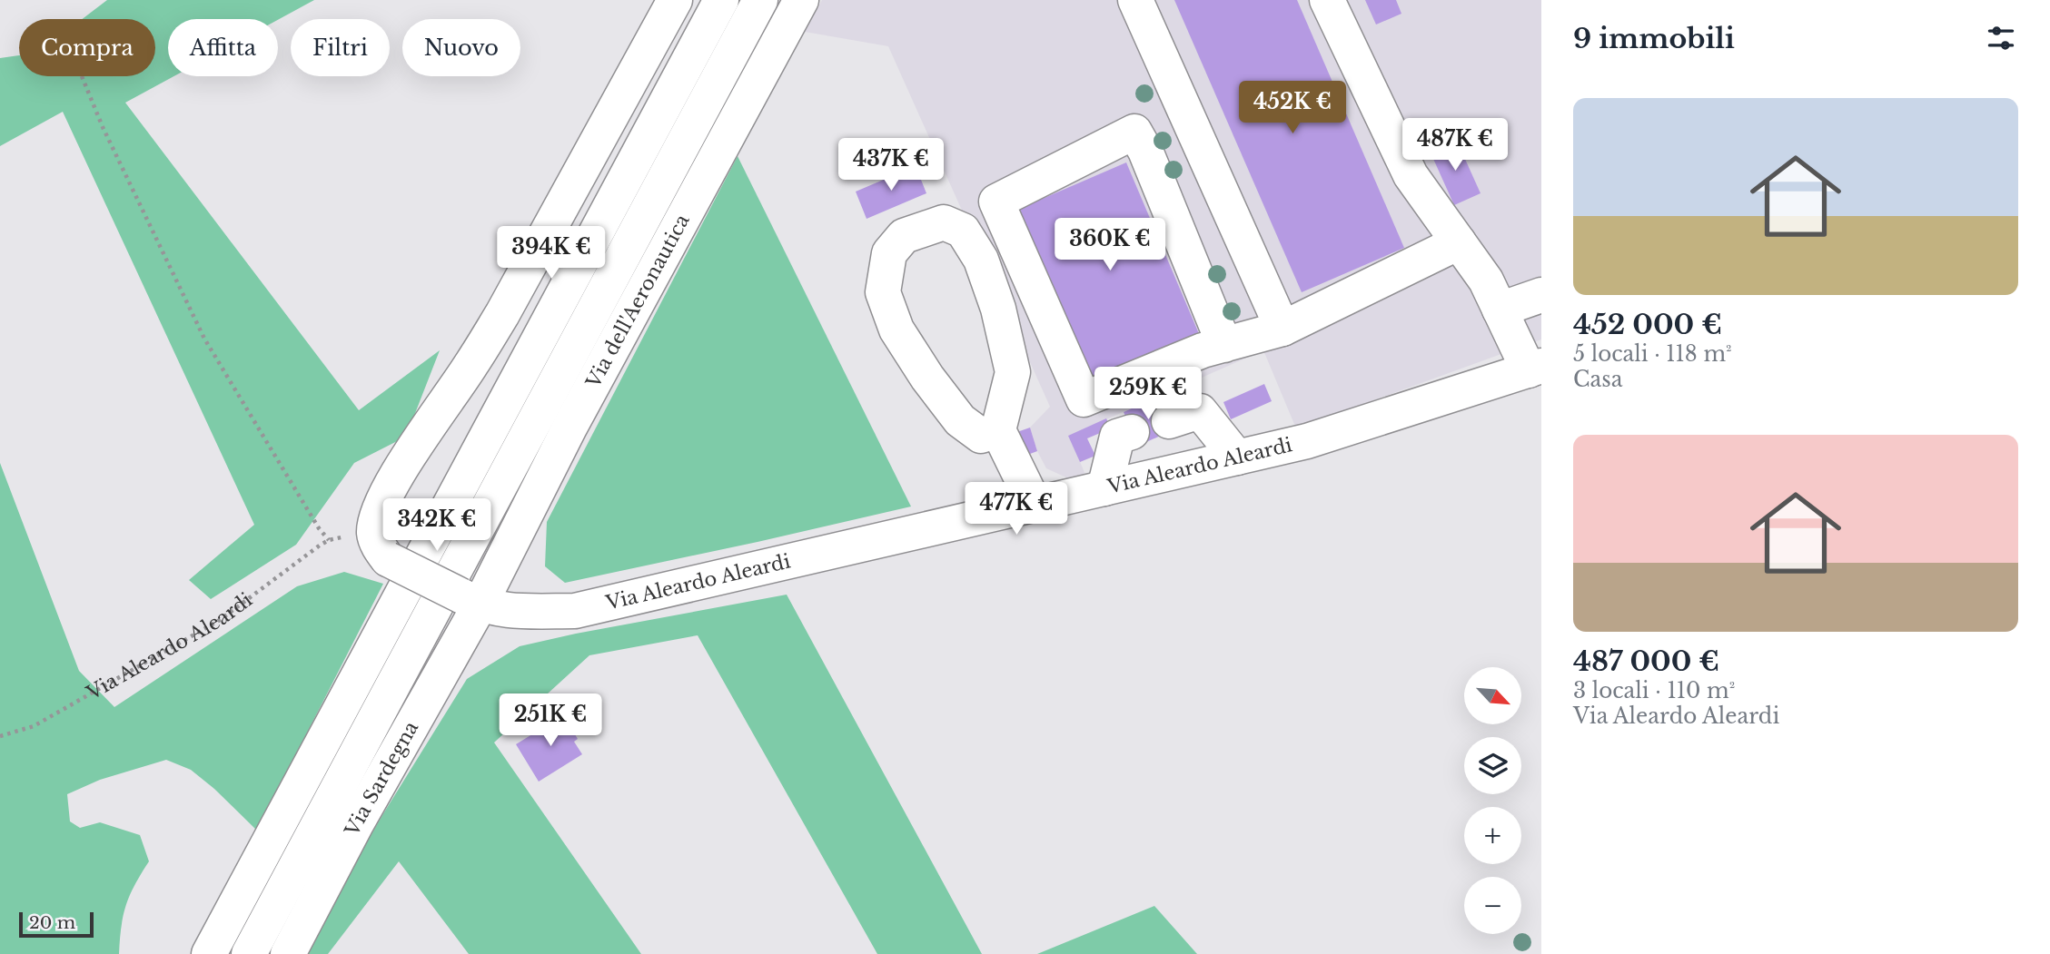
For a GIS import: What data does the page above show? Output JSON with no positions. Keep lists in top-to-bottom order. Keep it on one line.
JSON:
{"streets":{"main road":["Via dell'Aeronautica","Via Aleardo Aleardi","Via Sardegna"]},"crossings":[["Via dell'Aeronautica","Via Aleardo Aleardi"],["Via dell'Aeronautica","Via Sardegna"],["Via Aleardo Aleardi","Via Sardegna"]],"scale_bar":"20 m","north":"bottom right","page":{"heading":"9 immobili","chip":["Compra","Affitta","Filtri","Nuovo"],"list":[{"name":"452 000 €","note":"5 locali · 118 m² · Casa"},{"name":"487 000 €","note":"3 locali · 110 m² · Via Aleardo Aleardi"}],"price":["452K €","487K €","437K €","360K €","394K €","259K €","477K €","342K €","251K €"],"map_buttons":["+","−"],"scale":"20 m"}}
